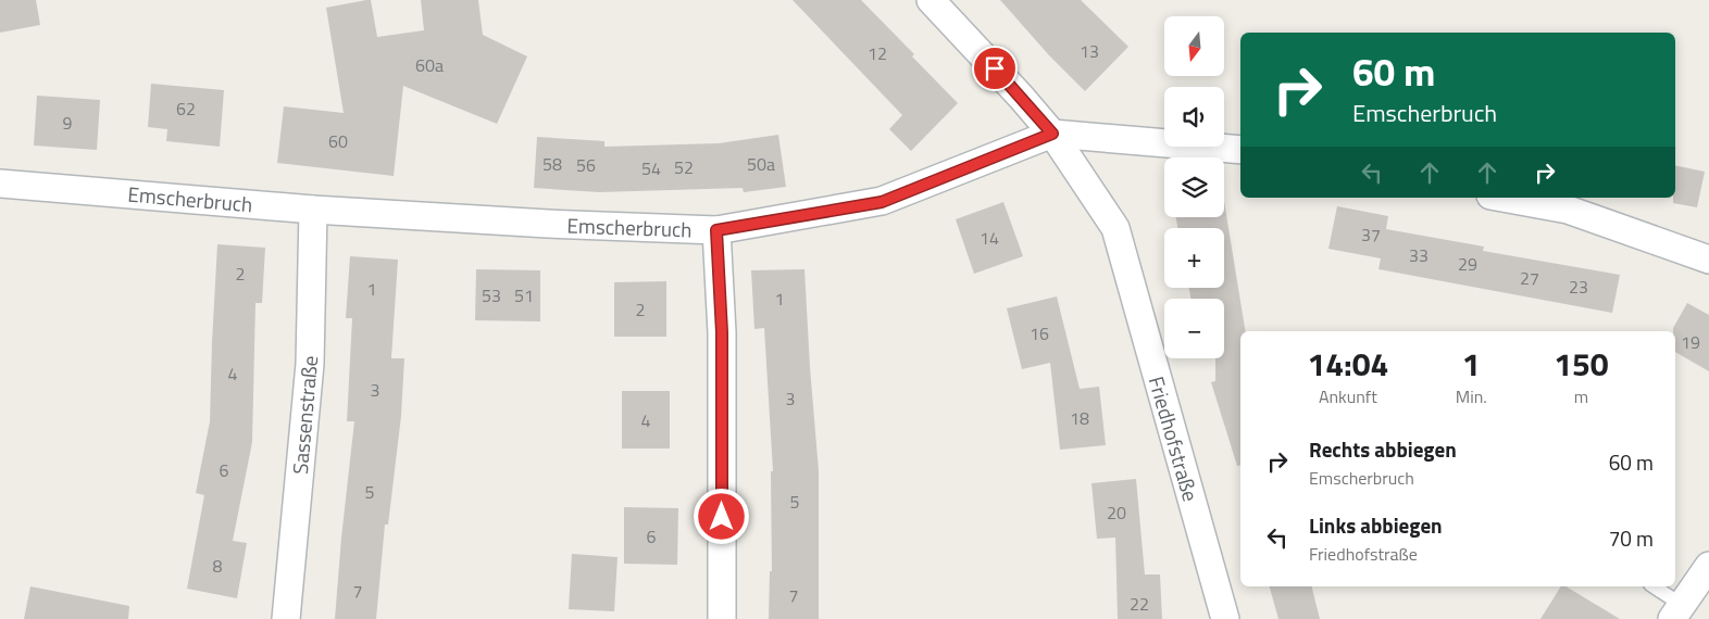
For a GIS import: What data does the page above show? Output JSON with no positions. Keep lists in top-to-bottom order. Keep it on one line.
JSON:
{"streets":{"street":["Emscherbruch","Sassenstraße","Friedhofstraße"]},"crossings":[["Emscherbruch","Sassenstraße"],["Emscherbruch","Friedhofstraße"]],"house_numbers":["13","12","60a","62","9","60","58","50a","56","52","54","37","14","33","29","2","27","23","1","53","51","1","2","16","19","4","3","3","18","4","6","5","5","20","6","8","7","7","22"],"north":"bottom","page":{"map_buttons":["+","−"],"turn":["60 m","Emscherbruch"],"eta":["14:04","Ankunft","1","Min.","150","m"],"list":[{"name":"Rechts abbiegen","note":"Emscherbruch","value":"60 m"},{"name":"Links abbiegen","note":"Friedhofstraße","value":"70 m"}]}}
